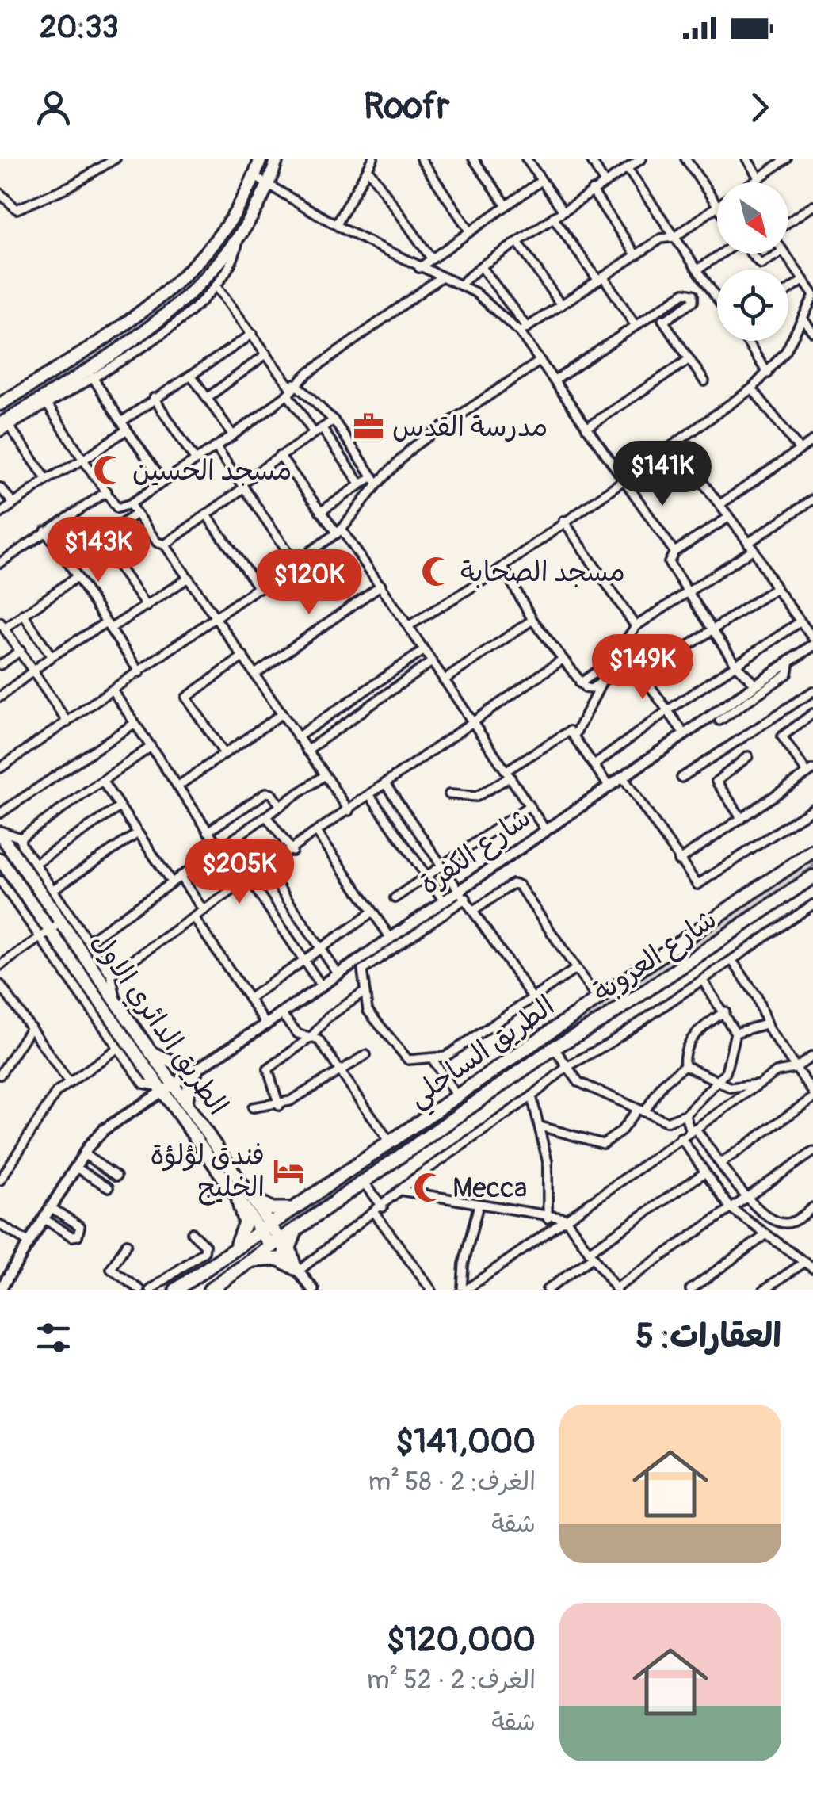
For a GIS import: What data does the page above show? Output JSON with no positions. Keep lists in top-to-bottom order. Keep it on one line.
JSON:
{"streets":{"highway":["شارع العروبة","الطريق الساحلي"],"main road":["الطريق الدائري الاول"],"street":["شارع الكفرة"]},"crossings":[["شارع الكفرة","الطريق الدائري الاول"],["شارع العروبة","الطريق الدائري الاول"],["الطريق الدائري الاول","الطريق الساحلي"]],"places":{"office":["مدرسة القدس"],"mosque":["مسجد الحسين","مسجد الصحابة","Mecca"],"hotel":["فندق لؤلؤة الخليج"]},"north":"bottom right","page":{"status":"20:33","header":"Roofr","price":["$141K","$143K","$120K","$149K","$205K"],"heading":"العقارات: 5","list":[{"name":"$141,000","note":"الغرف: 2 · 58 m² · شقة"},{"name":"$120,000","note":"الغرف: 2 · 52 m² · شقة"}]}}
